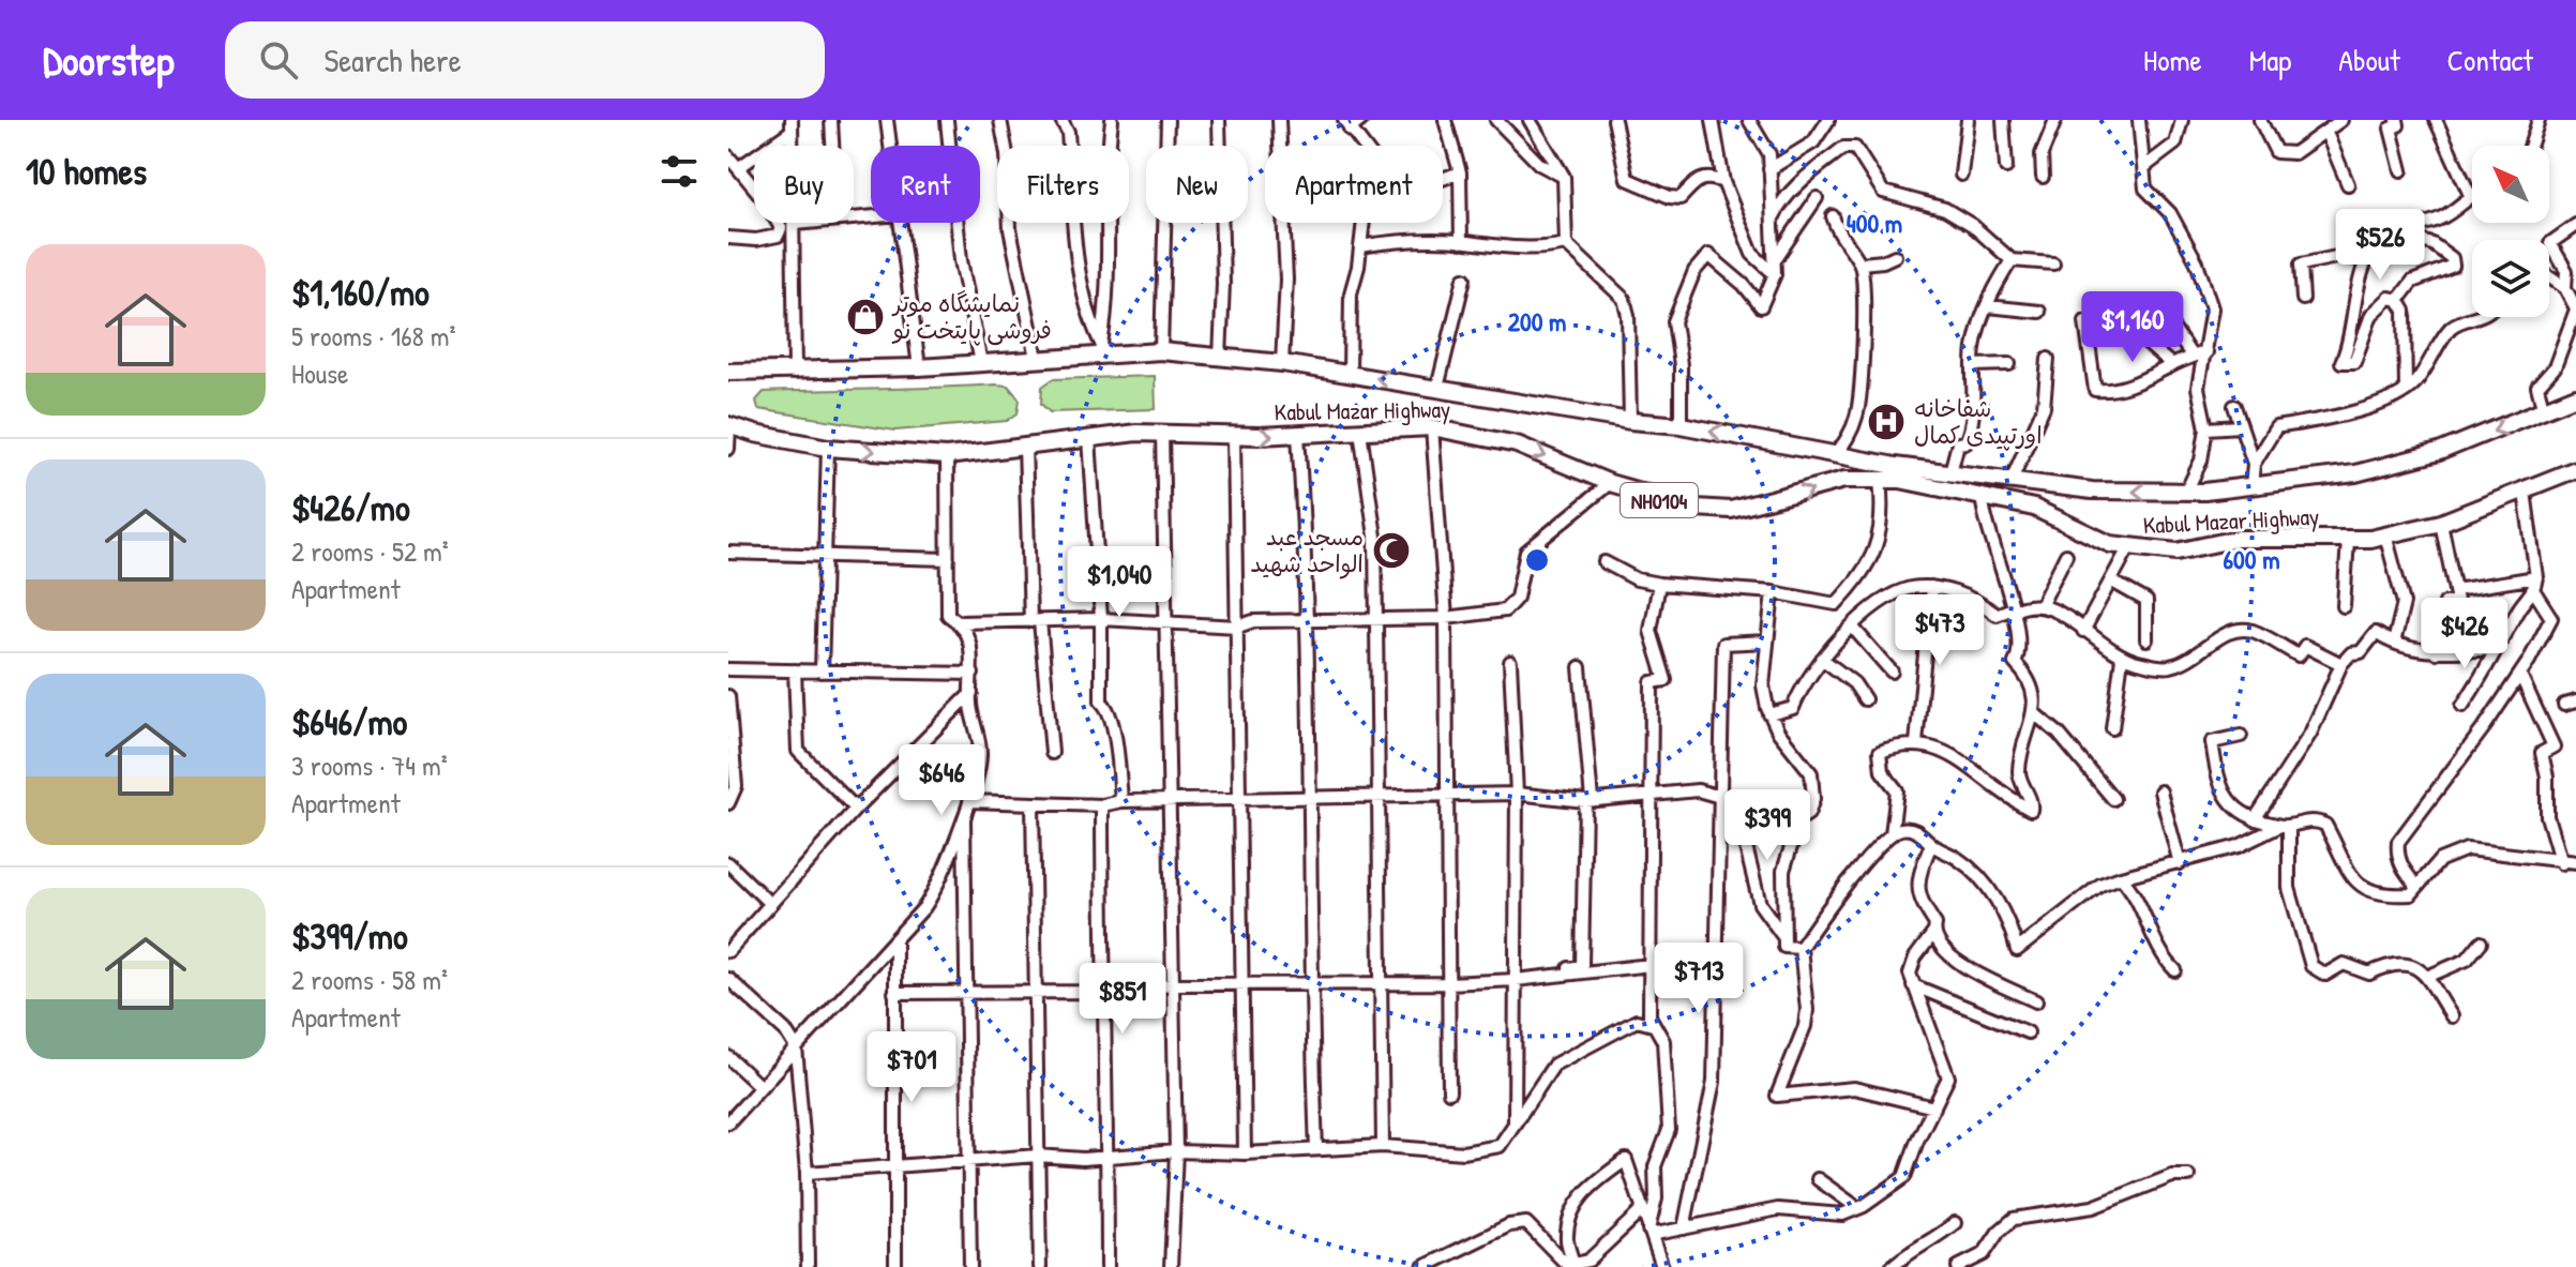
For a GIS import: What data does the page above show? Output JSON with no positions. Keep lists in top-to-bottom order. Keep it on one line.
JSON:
{"streets":{"highway":["Kabul Mazar Highway","NH0104"]},"places":{"shop":["نمایشگاه موتر فروشی پایتخت نو"],"hospital":["شفاخانه اورتپیدی کمال"],"mosque":["مسجد عبد الواحد شهید"]},"north":"top left","page":{"header":"Doorstep","search":"Search here","nav":["Home","Map","About","Contact"],"heading":"10 homes","chip":["Buy","Rent","Filters","New","Apartment"],"price":["$526","$1,160","$1,040","$473","$426","$646","$399","$713","$851","$701"],"list":[{"name":"$1,160/mo","note":"5 rooms · 168 m² · House"},{"name":"$426/mo","note":"2 rooms · 52 m² · Apartment"},{"name":"$646/mo","note":"3 rooms · 74 m² · Apartment"},{"name":"$399/mo","note":"2 rooms · 58 m² · Apartment"}]},"rings":["400 m","200 m","600 m"]}
